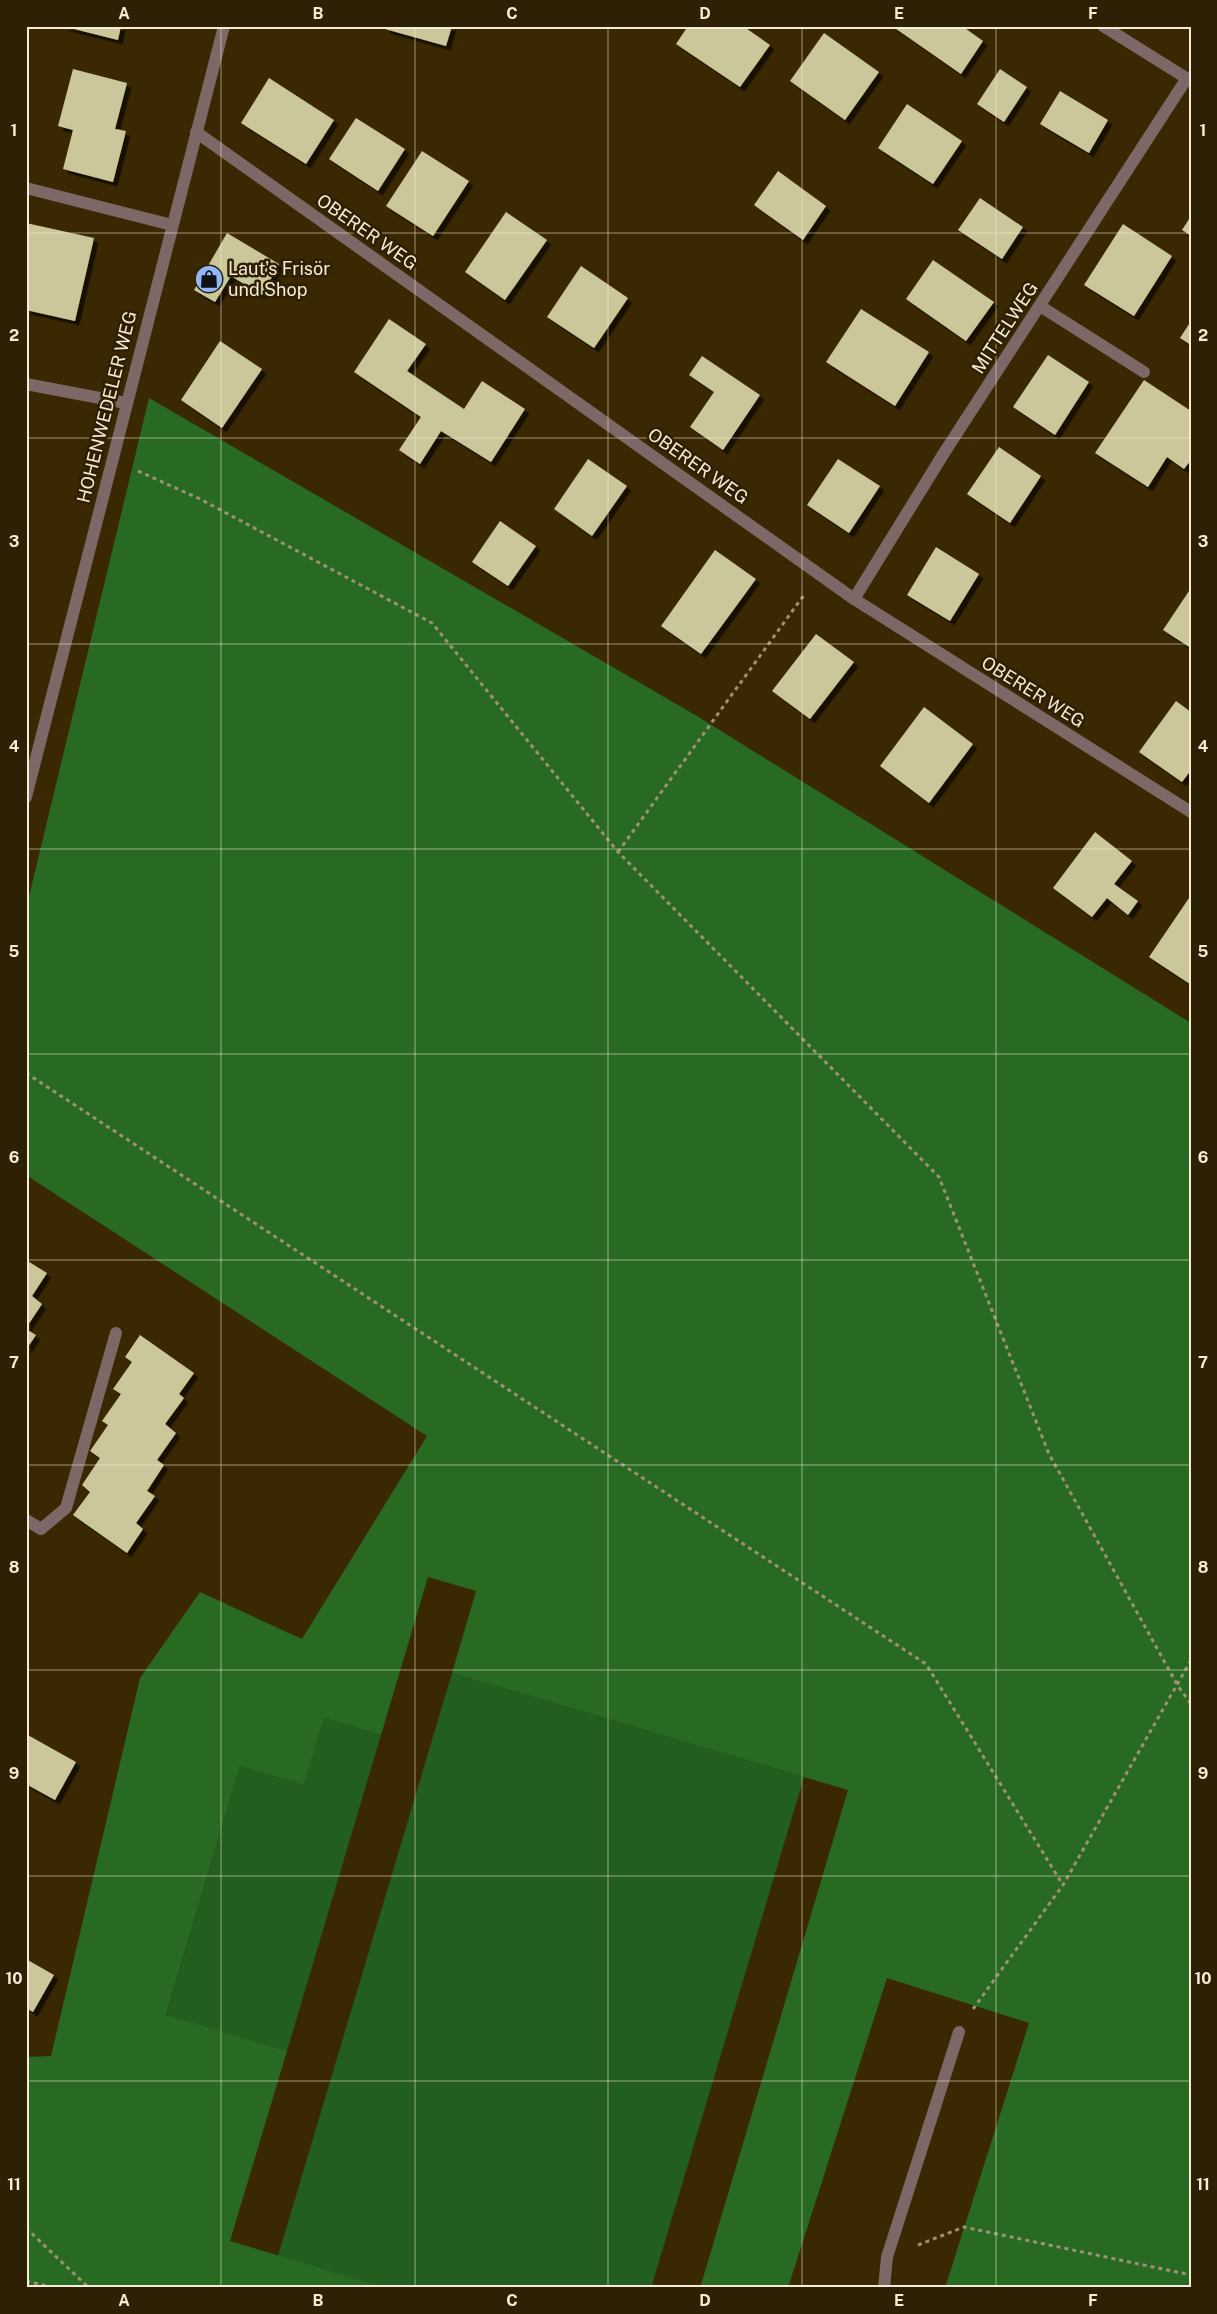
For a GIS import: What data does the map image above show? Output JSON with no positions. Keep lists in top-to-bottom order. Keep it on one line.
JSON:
{"streets":{"street":["OBERER WEG","MITTELWEG","HOHENWEDELER WEG"]},"crossings":[["OBERER WEG","MITTELWEG"],["OBERER WEG","HOHENWEDELER WEG"]],"places":{"shop":["Laut's Frisör und Shop"]},"grid":{"columns":["A","B","C","D","E","F"],"rows":["1","2","3","4","5","6","7","8","9","10","11"]}}
